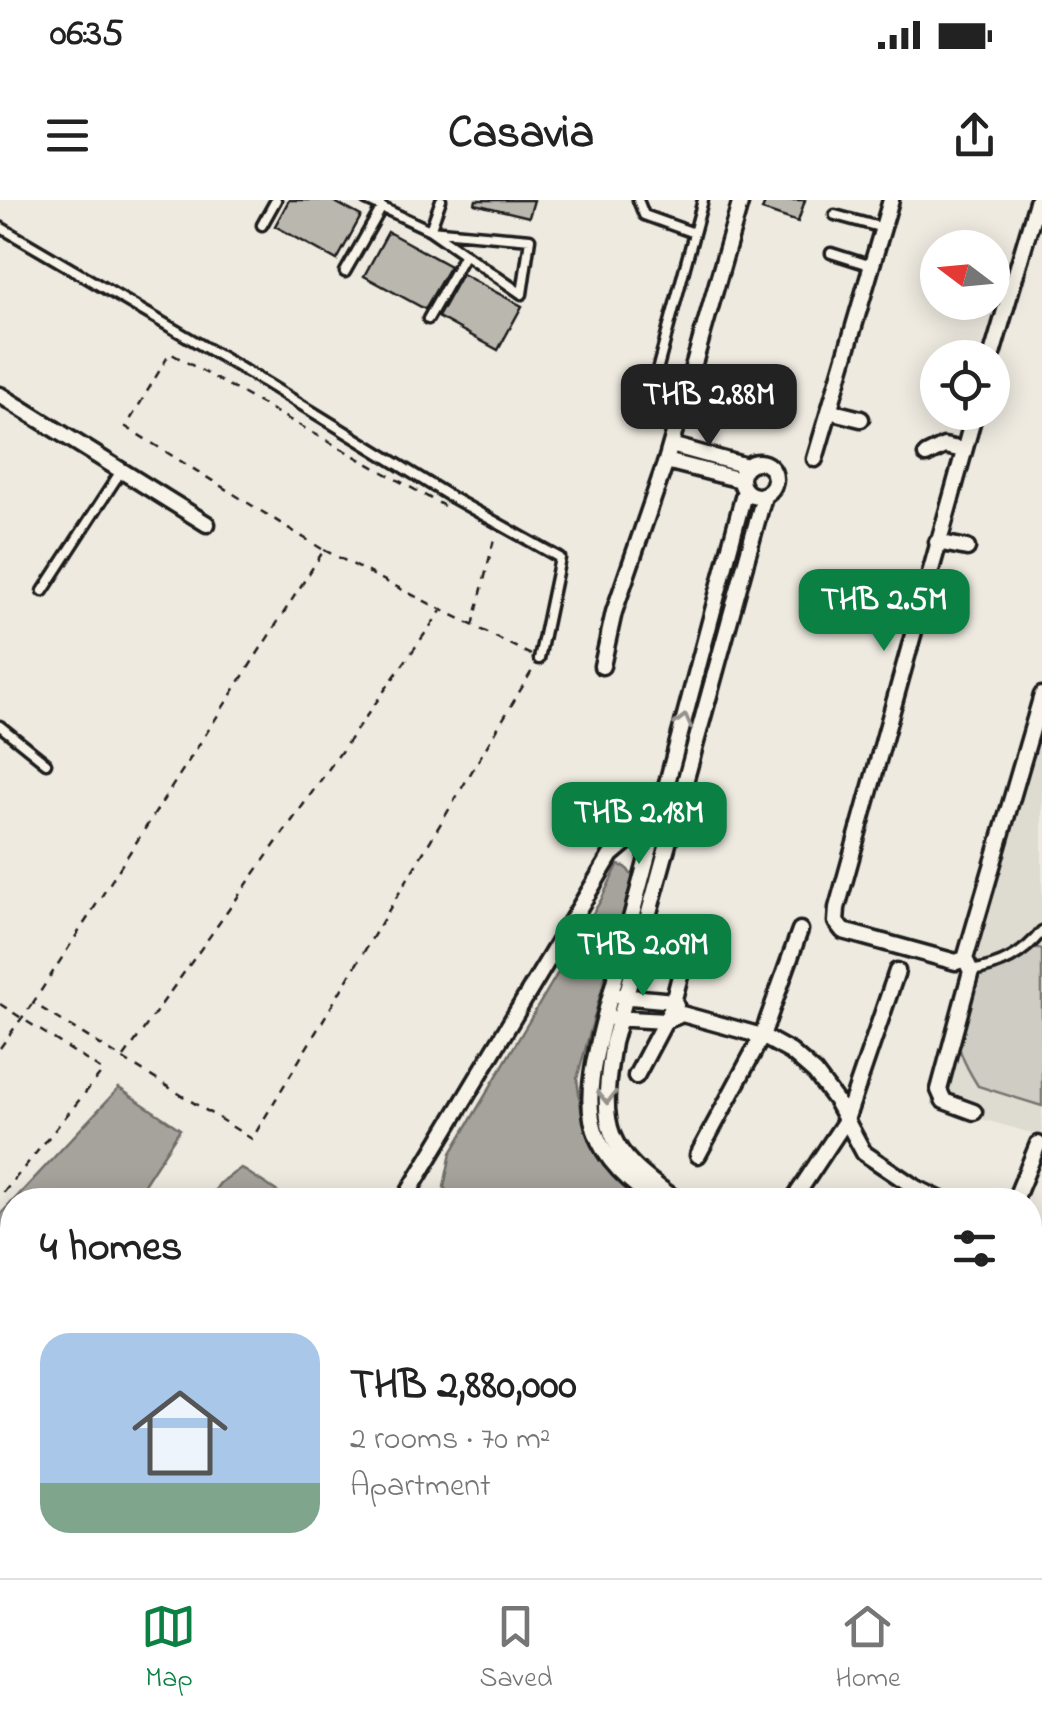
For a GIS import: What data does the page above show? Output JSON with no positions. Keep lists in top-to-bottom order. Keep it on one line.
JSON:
{"north":"left","page":{"status":"06:35","header":"Casavia","price":["THB 2.88M","THB 2.5M","THB 2.18M","THB 2.09M"],"heading":"4 homes","list":[{"name":"THB 2,880,000","note":"2 rooms · 70 m² · Apartment"}],"tabs":["Map","Saved","Home"]}}
